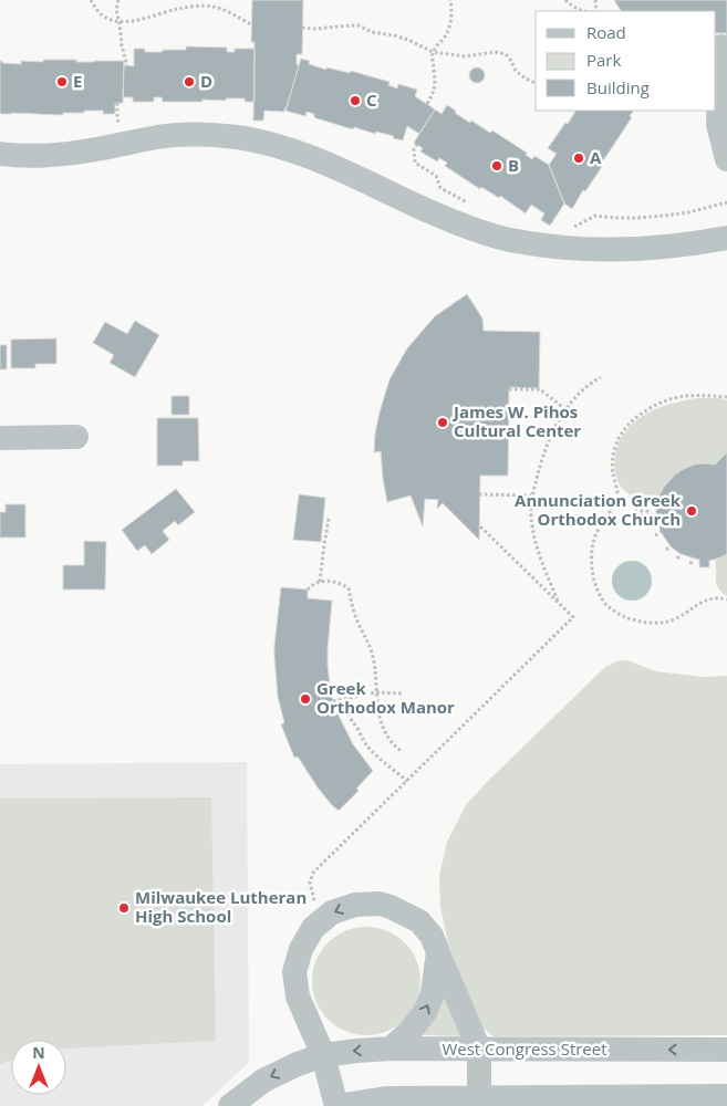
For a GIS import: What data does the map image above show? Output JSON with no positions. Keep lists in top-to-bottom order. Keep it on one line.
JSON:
{"streets":{"street":["West Congress Street"]},"places":["E","D","C","A","B","James W. Pihos Cultural Center","Annunciation Greek Orthodox Church","Greek Orthodox Manor","Milwaukee Lutheran High School"],"legend":["Road","Park","Building"],"north":"top"}
